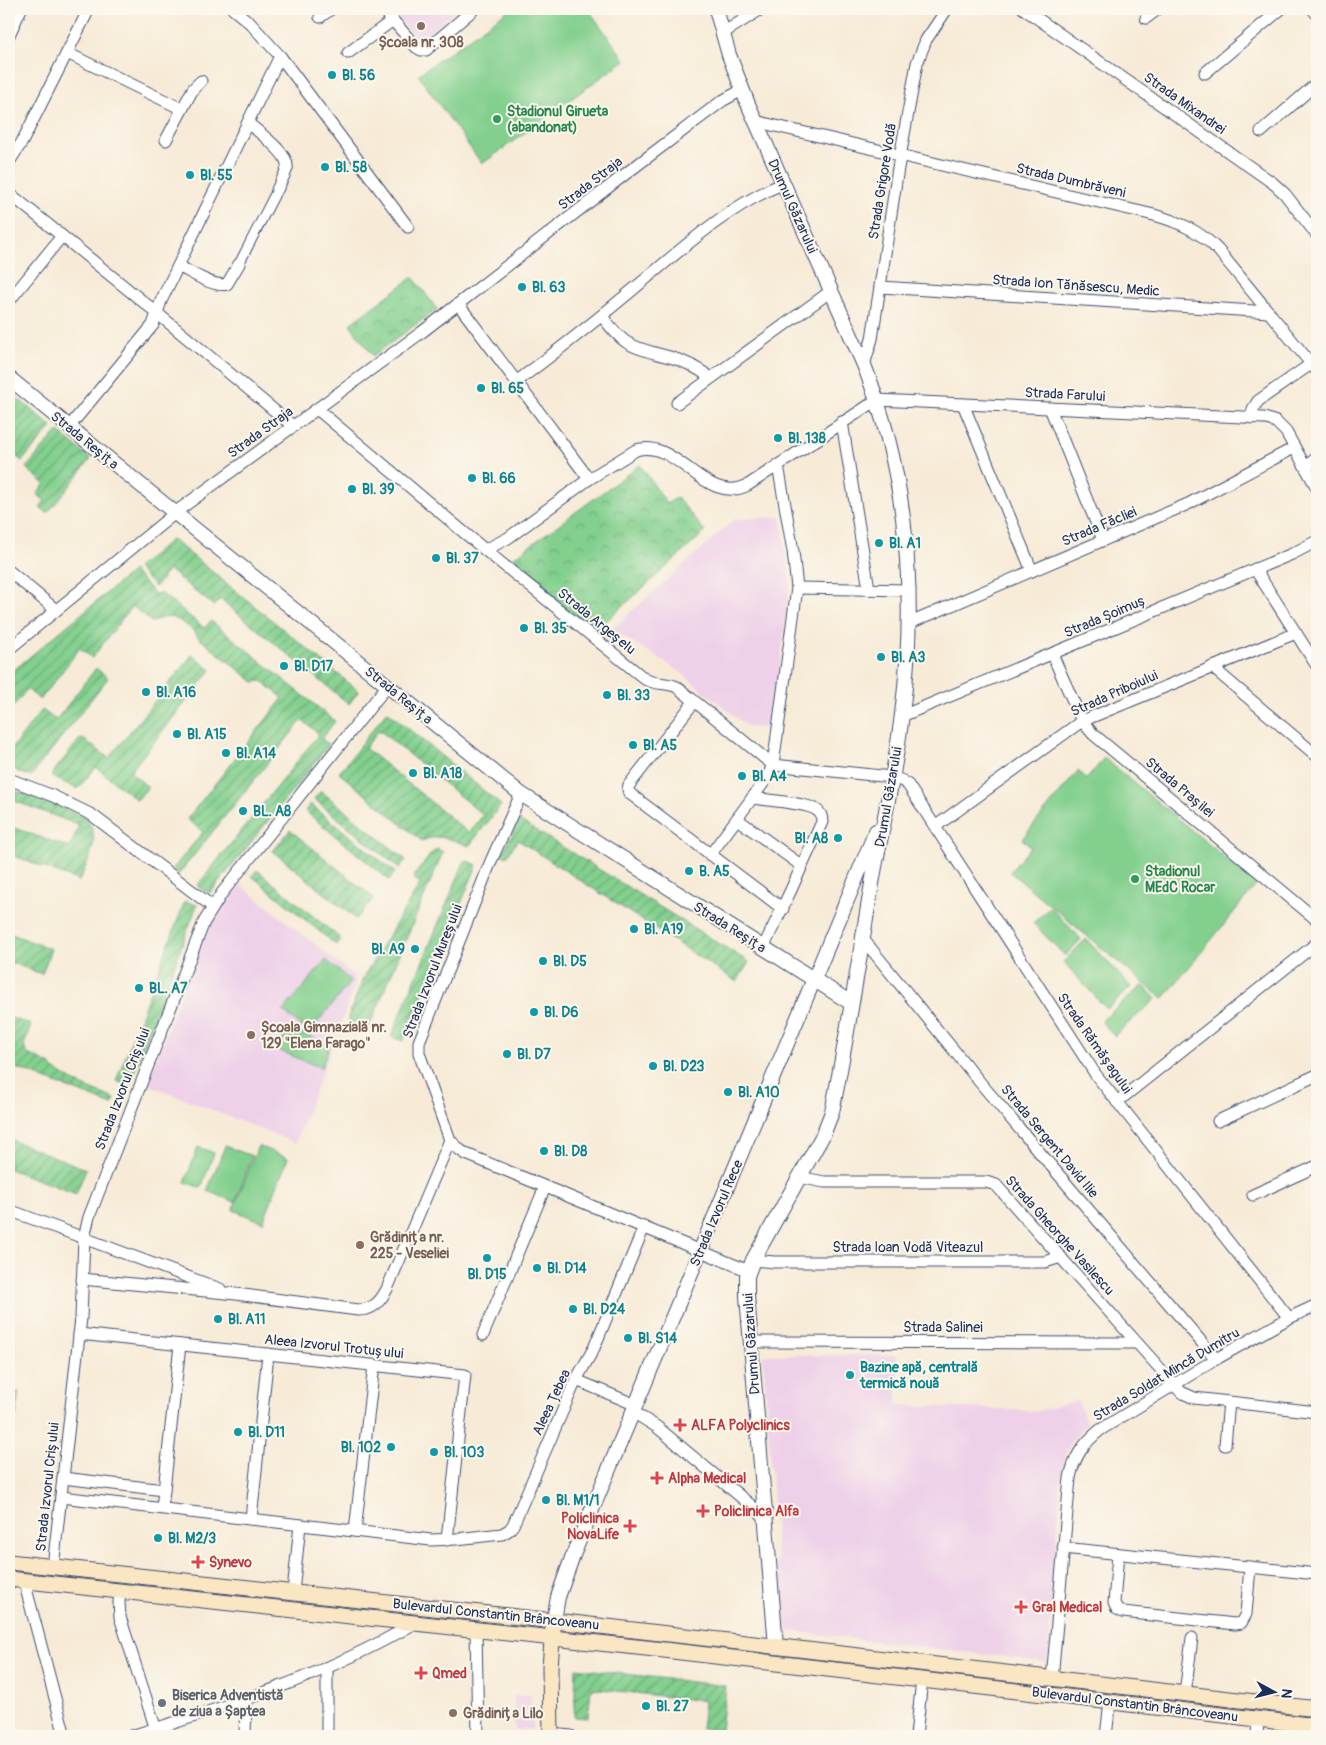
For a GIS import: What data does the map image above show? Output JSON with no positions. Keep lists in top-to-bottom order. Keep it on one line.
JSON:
{"streets":{"main road":["Bulevardul Constantin Brâncoveanu"],"street":["Strada Mixandrei","Strada Dumbrăveni","Strada Grigore Vodă","Strada Straja","Drumul Găzarului","Strada Ion Tănăsescu, Medic","Strada Farului","Strada Reșița","Strada Făcliei","Strada Șoimuș","Strada Argeșelu","Strada Priboiului","Strada Prașilei","Strada Izvorul Mureșului","Strada Rămășagului","Strada Izvorul Crișului","Strada Sergent David Ilie","Strada Izvorul Rece","Strada Gheorghe Vasilescu","Strada Ioan Vodă Viteazul","Strada Salinei","Aleea Izvorul Trotușului","Strada Soldat Mincă Dumitru","Aleea Țebea"]},"crossings":[["Strada Dumbrăveni","Strada Grigore Vodă"],["Strada Dumbrăveni","Drumul Găzarului"],["Strada Dumbrăveni","Strada Ion Tănăsescu, Medic"],["Strada Grigore Vodă","Drumul Găzarului"],["Strada Grigore Vodă","Strada Ion Tănăsescu, Medic"],["Strada Straja","Drumul Găzarului"],["Strada Straja","Strada Reșița"],["Strada Straja","Strada Argeșelu"],["Drumul Găzarului","Strada Farului"],["Drumul Găzarului","Strada Făcliei"],["Drumul Găzarului","Strada Șoimuș"],["Drumul Găzarului","Strada Rămășagului"],["Drumul Găzarului","Strada Sergent David Ilie"],["Drumul Găzarului","Strada Izvorul Rece"],["Drumul Găzarului","Strada Gheorghe Vasilescu"],["Drumul Găzarului","Strada Ioan Vodă Viteazul"],["Drumul Găzarului","Strada Salinei"],["Drumul Găzarului","Bulevardul Constantin Brâncoveanu"],["Strada Farului","Strada Făcliei"],["Strada Reșița","Strada Izvorul Mureșului"],["Strada Reșița","Strada Izvorul Crișului"],["Strada Reșița","Strada Izvorul Rece"],["Strada Șoimuș","Strada Prașilei"],["Strada Priboiului","Strada Prașilei"],["Strada Priboiului","Strada Rămășagului"],["Strada Izvorul Mureșului","Strada Ioan Vodă Viteazul"],["Strada Rămășagului","Strada Soldat Mincă Dumitru"],["Strada Izvorul Crișului","Aleea Izvorul Trotușului"],["Strada Izvorul Crișului","Aleea Țebea"],["Strada Izvorul Crișului","Bulevardul Constantin Brâncoveanu"],["Strada Sergent David Ilie","Strada Soldat Mincă Dumitru"],["Strada Izvorul Rece","Strada Ioan Vodă Viteazul"],["Strada Izvorul Rece","Bulevardul Constantin Brâncoveanu"],["Strada Gheorghe Vasilescu","Strada Ioan Vodă Viteazul"],["Strada Gheorghe Vasilescu","Strada Salinei"],["Strada Gheorghe Vasilescu","Strada Soldat Mincă Dumitru"],["Strada Ioan Vodă Viteazul","Aleea Țebea"],["Aleea Izvorul Trotușului","Aleea Țebea"],["Strada Soldat Mincă Dumitru","Bulevardul Constantin Brâncoveanu"]],"places":{"other":["Școala nr. 308","Bl. 56","Stadionul Girueta (abandonat)","Bl. 58","Bl. 55","Bl. 63","Bl. 65","Bl. 138","Bl. 66","Bl. 39","Bl. A1","Bl. 37","Bl. 35","Bl. A3","Bl. D17","Bl. A16","Bl. 33","Bl. A15","Bl. A5","Bl. A14","Bl. A18","Bl. A4","BL. A8","Bl. A8","B. A5","Stadionul MEdC Rocar","Bl. A19","Bl. A9","Bl. D5","BL. A7","Bl. D6","Școala Gimnazială nr. 129 \"Elena Farago\"","Bl. D7","Bl. D23","Bl. A10","Bl. D8","Grădinița nr. 225 - Veseliei","Bl. D15","Bl. D14","Bl. D24","Bl. A11","Bl. S14","Bazine apă, centrală termică nouă","Bl. D11","Bl. 102","Bl. 103","Bl. M1/1","Bl. M2/3","Biserica Adventistă de ziua a Șaptea","Bl. 27","Grădinița Lilo"],"health":["ALFA Polyclinics","Alpha Medical","Policlinica Alfa","Policlinica NovaLife","Synevo","Gral Medical","Qmed"]},"north":"right"}
